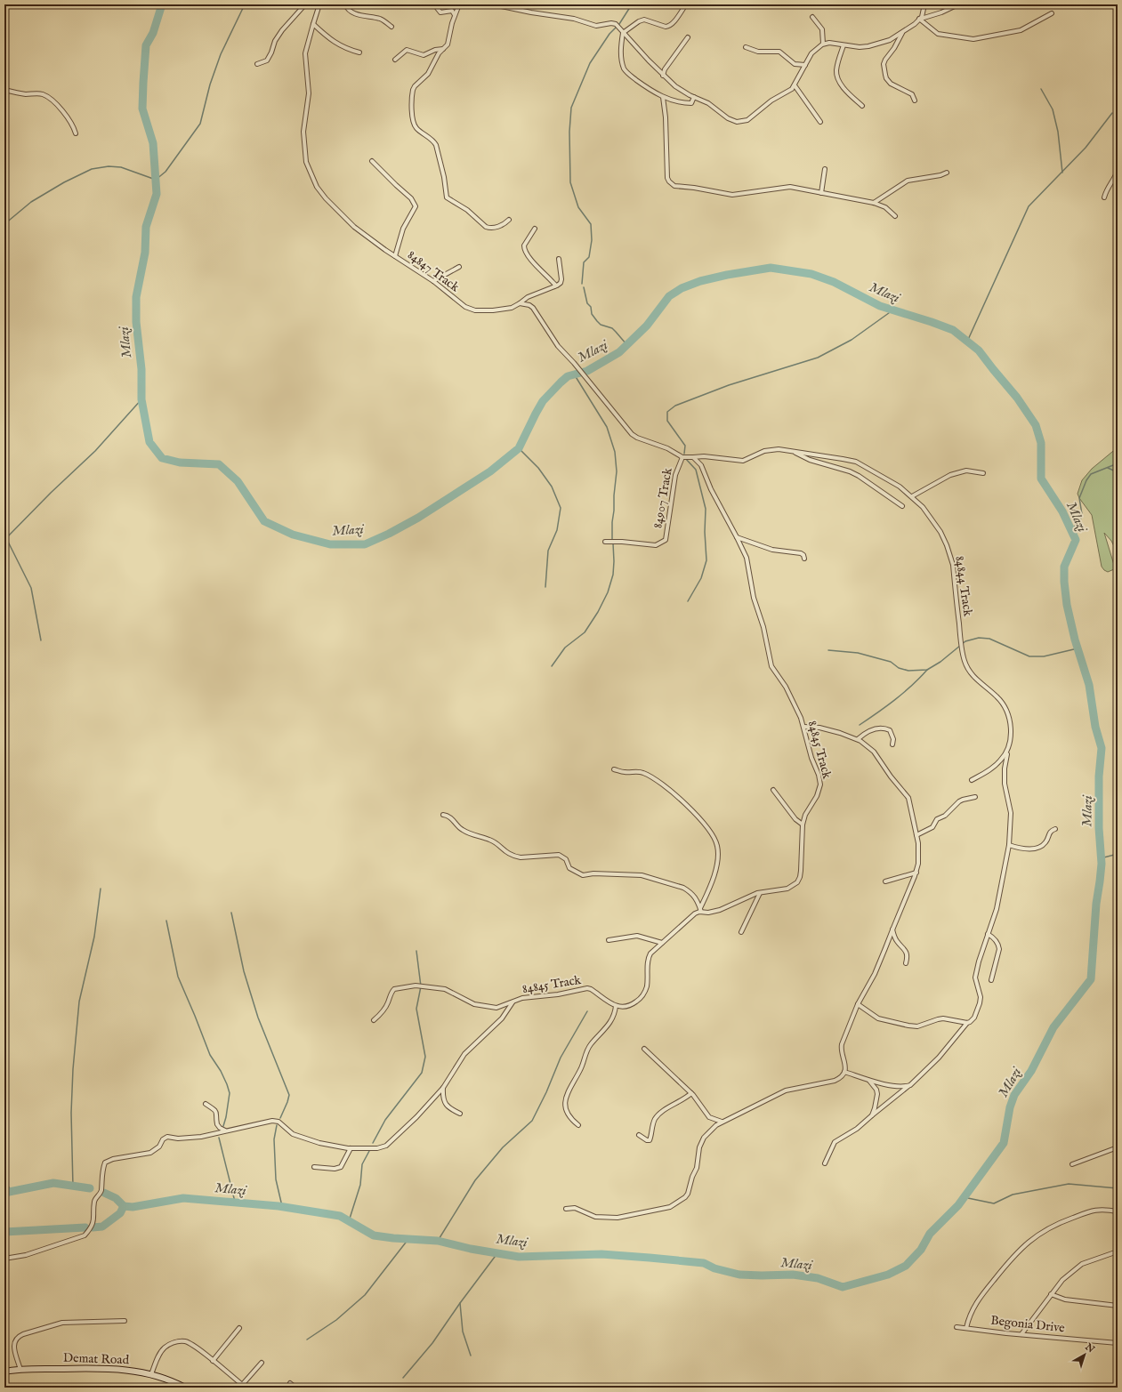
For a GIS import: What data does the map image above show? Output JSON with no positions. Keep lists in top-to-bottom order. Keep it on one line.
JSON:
{"streets":{"street":["84847 Track","84907 Track","84844 Track","84845 Track","Begonia Drive","Demat Road"]},"crossings":[["84844 Track","84845 Track"]],"water":["Mlazi"],"north":"top right"}
